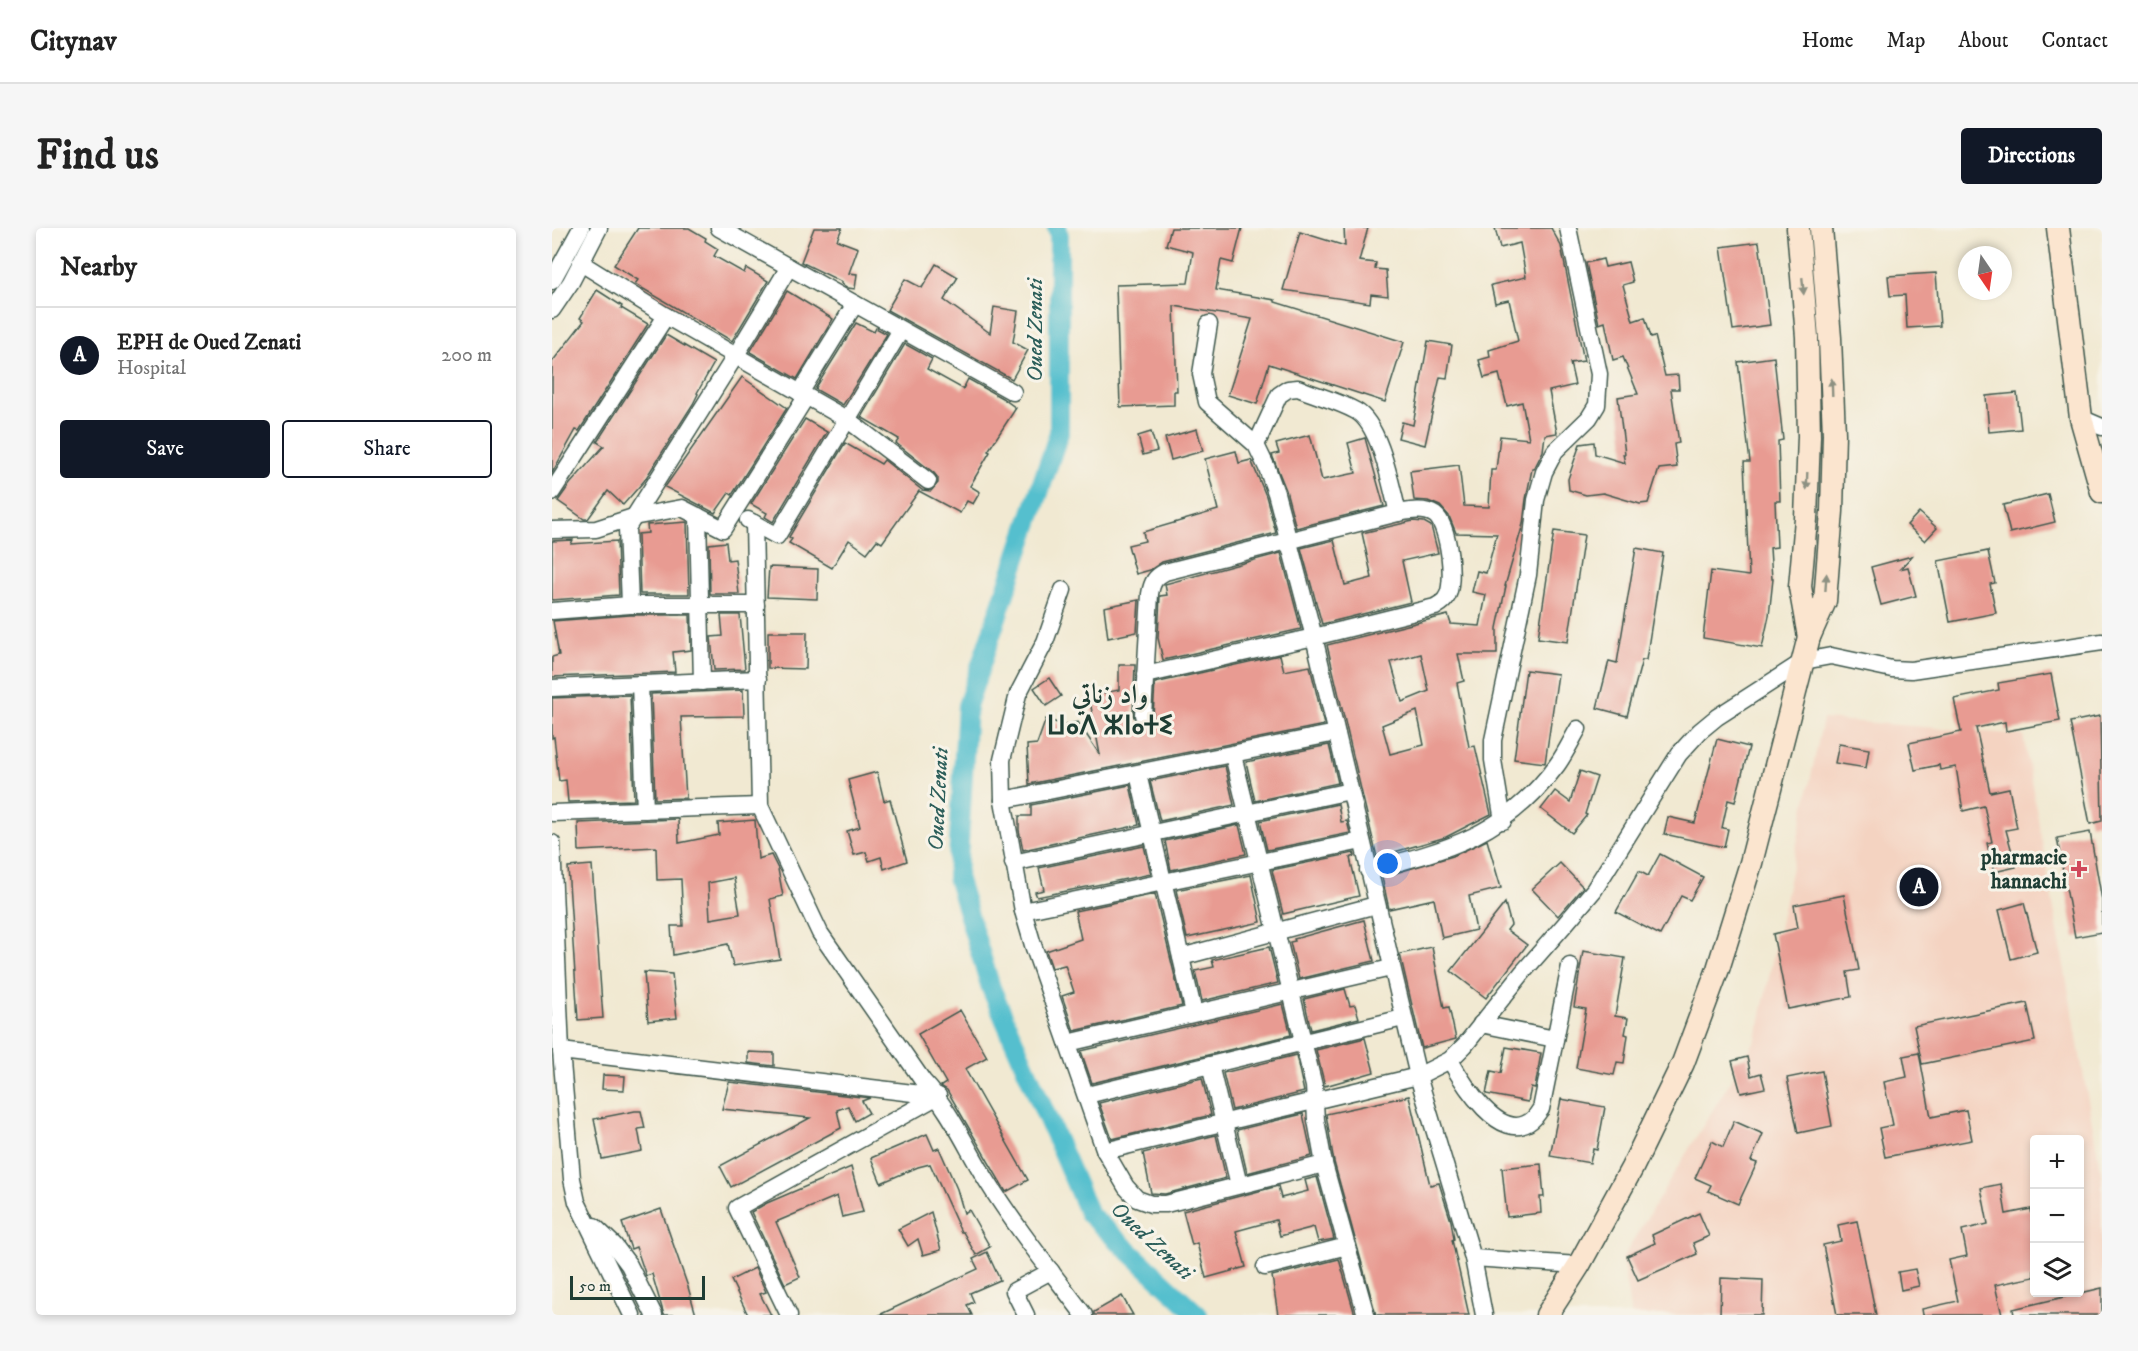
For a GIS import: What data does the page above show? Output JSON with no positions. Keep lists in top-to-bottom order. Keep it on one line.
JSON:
{"districts":["واد زناتي ⵡⴰⴷ ⵣⵏⴰⵜⵉ"],"water":["Oued Zenati"],"places":{"health":["pharmacie hannachi"]},"scale_bar":"50 m","north":"bottom","page":{"header":"Citynav","nav":["Home","Map","About","Contact"],"buttons":["Directions",["Save","Share"]],"title":"Find us","heading":"Nearby","list":[{"mark":"A","name":"EPH de Oued Zenati","note":"Hospital","value":"200 m"}],"pins":"A","map_buttons":["+","−"],"scale":"50 m"}}
